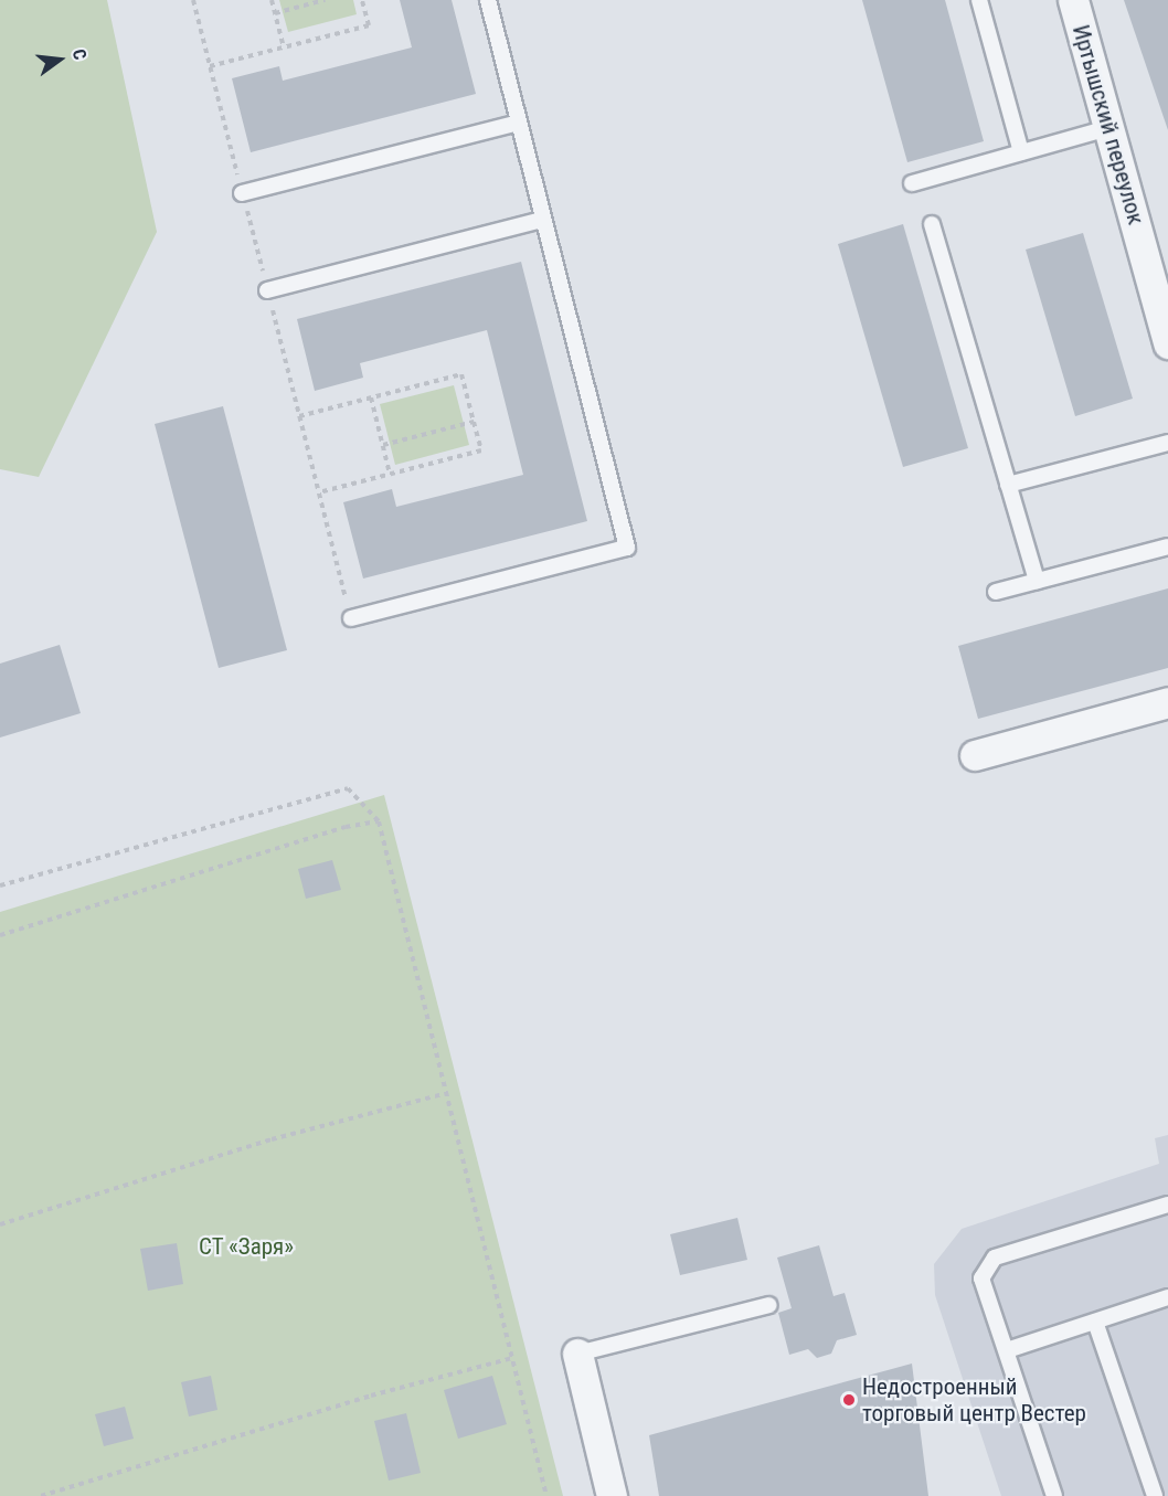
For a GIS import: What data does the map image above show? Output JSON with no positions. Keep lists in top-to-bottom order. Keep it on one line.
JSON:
{"streets":{"street":["Иртышский переулок"]},"parks":["СТ «Заря»"],"places":["Недостроенный торговый центр Вестер"],"north":"right"}
